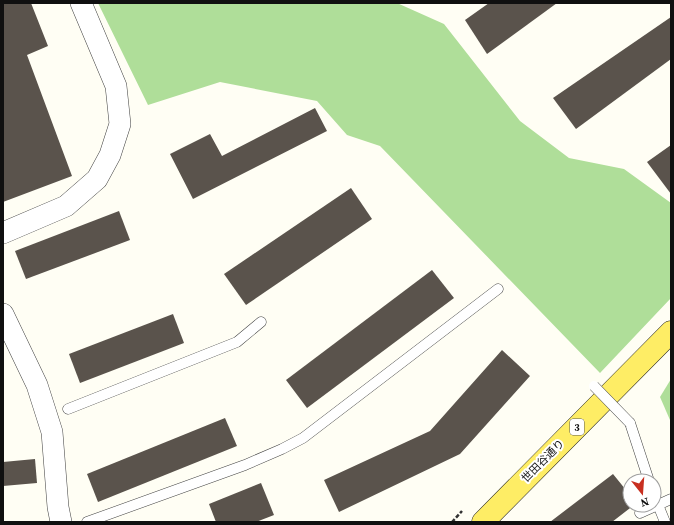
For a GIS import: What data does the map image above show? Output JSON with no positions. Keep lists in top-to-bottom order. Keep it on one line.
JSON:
{"streets":{"main road":["3","世田谷通り"]},"north":"bottom"}
